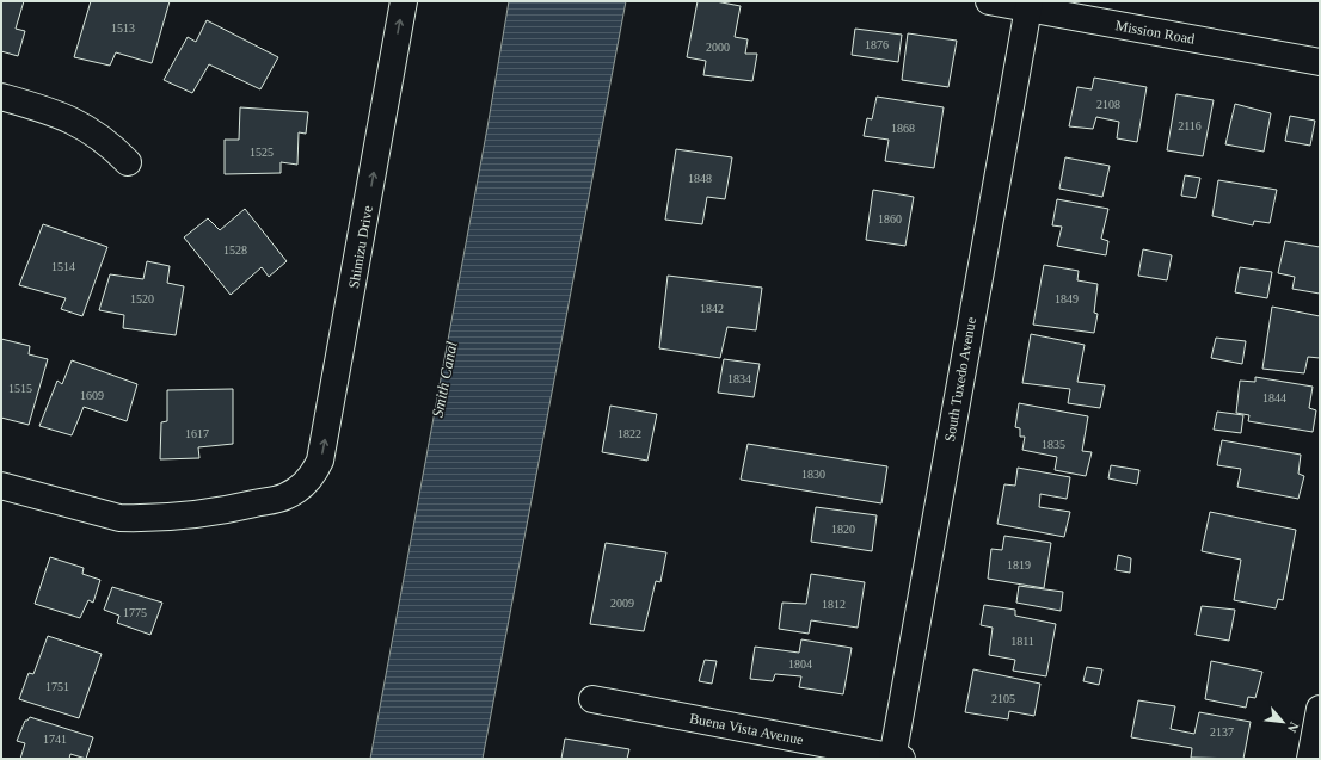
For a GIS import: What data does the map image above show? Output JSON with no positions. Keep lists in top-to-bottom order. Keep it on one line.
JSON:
{"streets":{"street":["Mission Road","Shimizu Drive","South Tuxedo Avenue","Buena Vista Avenue"]},"crossings":[["Mission Road","South Tuxedo Avenue"],["South Tuxedo Avenue","Buena Vista Avenue"]],"water":["Smith Canal"],"house_numbers":["1513","1876","2000","2108","2116","1868","1525","1848","1860","1528","1514","1520","1849","1842","1834","1515","1609","1844","1617","1822","1835","1830","1820","1819","2009","1812","1775","1811","1804","1751","2105","2137","1741"],"north":"bottom right"}
